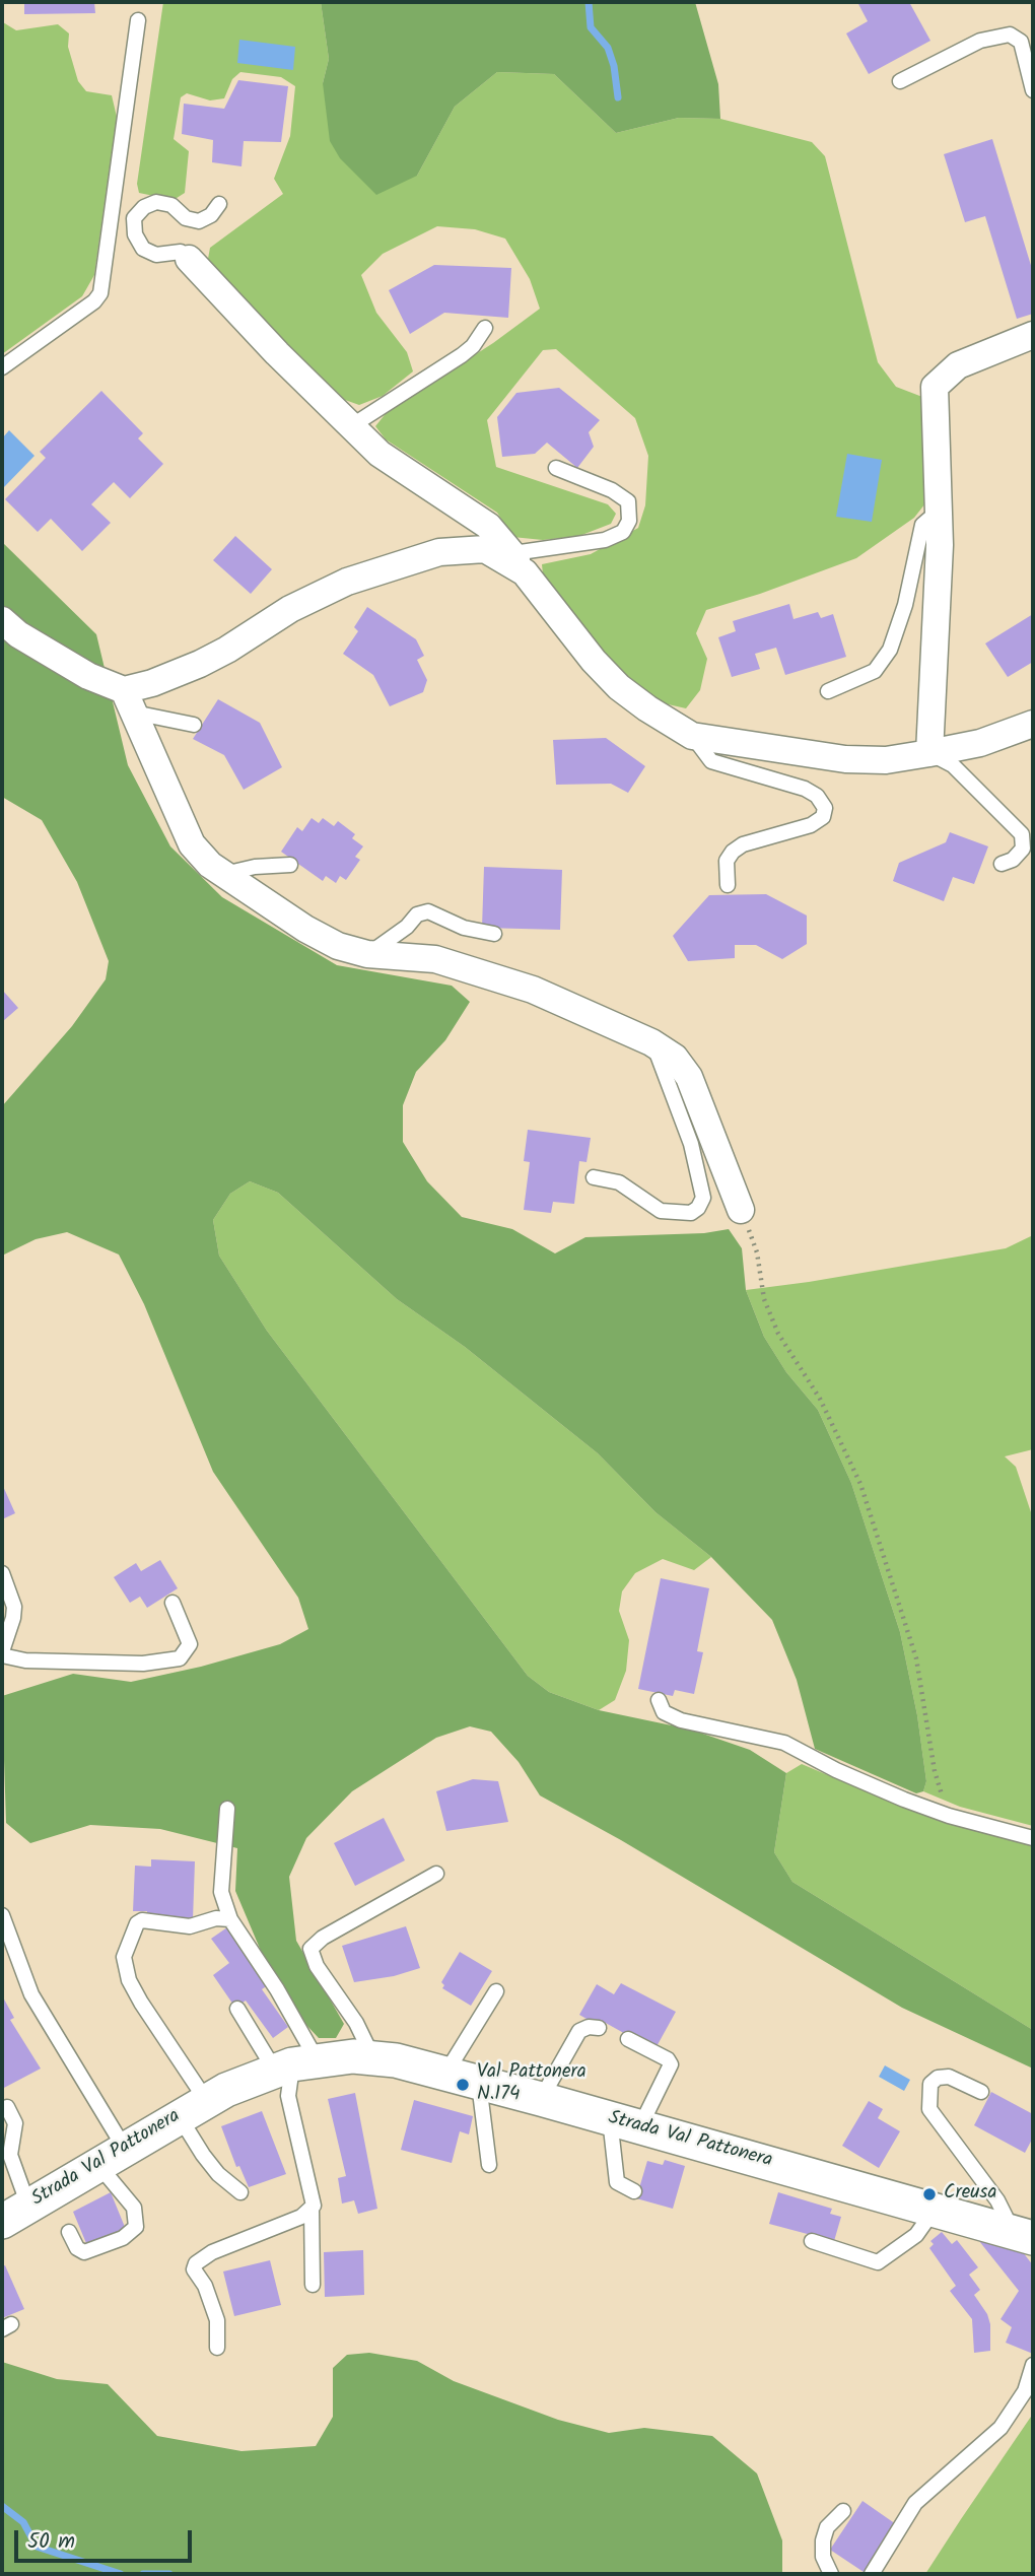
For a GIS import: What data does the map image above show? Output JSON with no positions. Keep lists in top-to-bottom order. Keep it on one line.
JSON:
{"streets":{"street":["Strada Val Pattonera"]},"places":["Val Pattonera N.174","Creusa"],"scale_bar":"50 m"}
